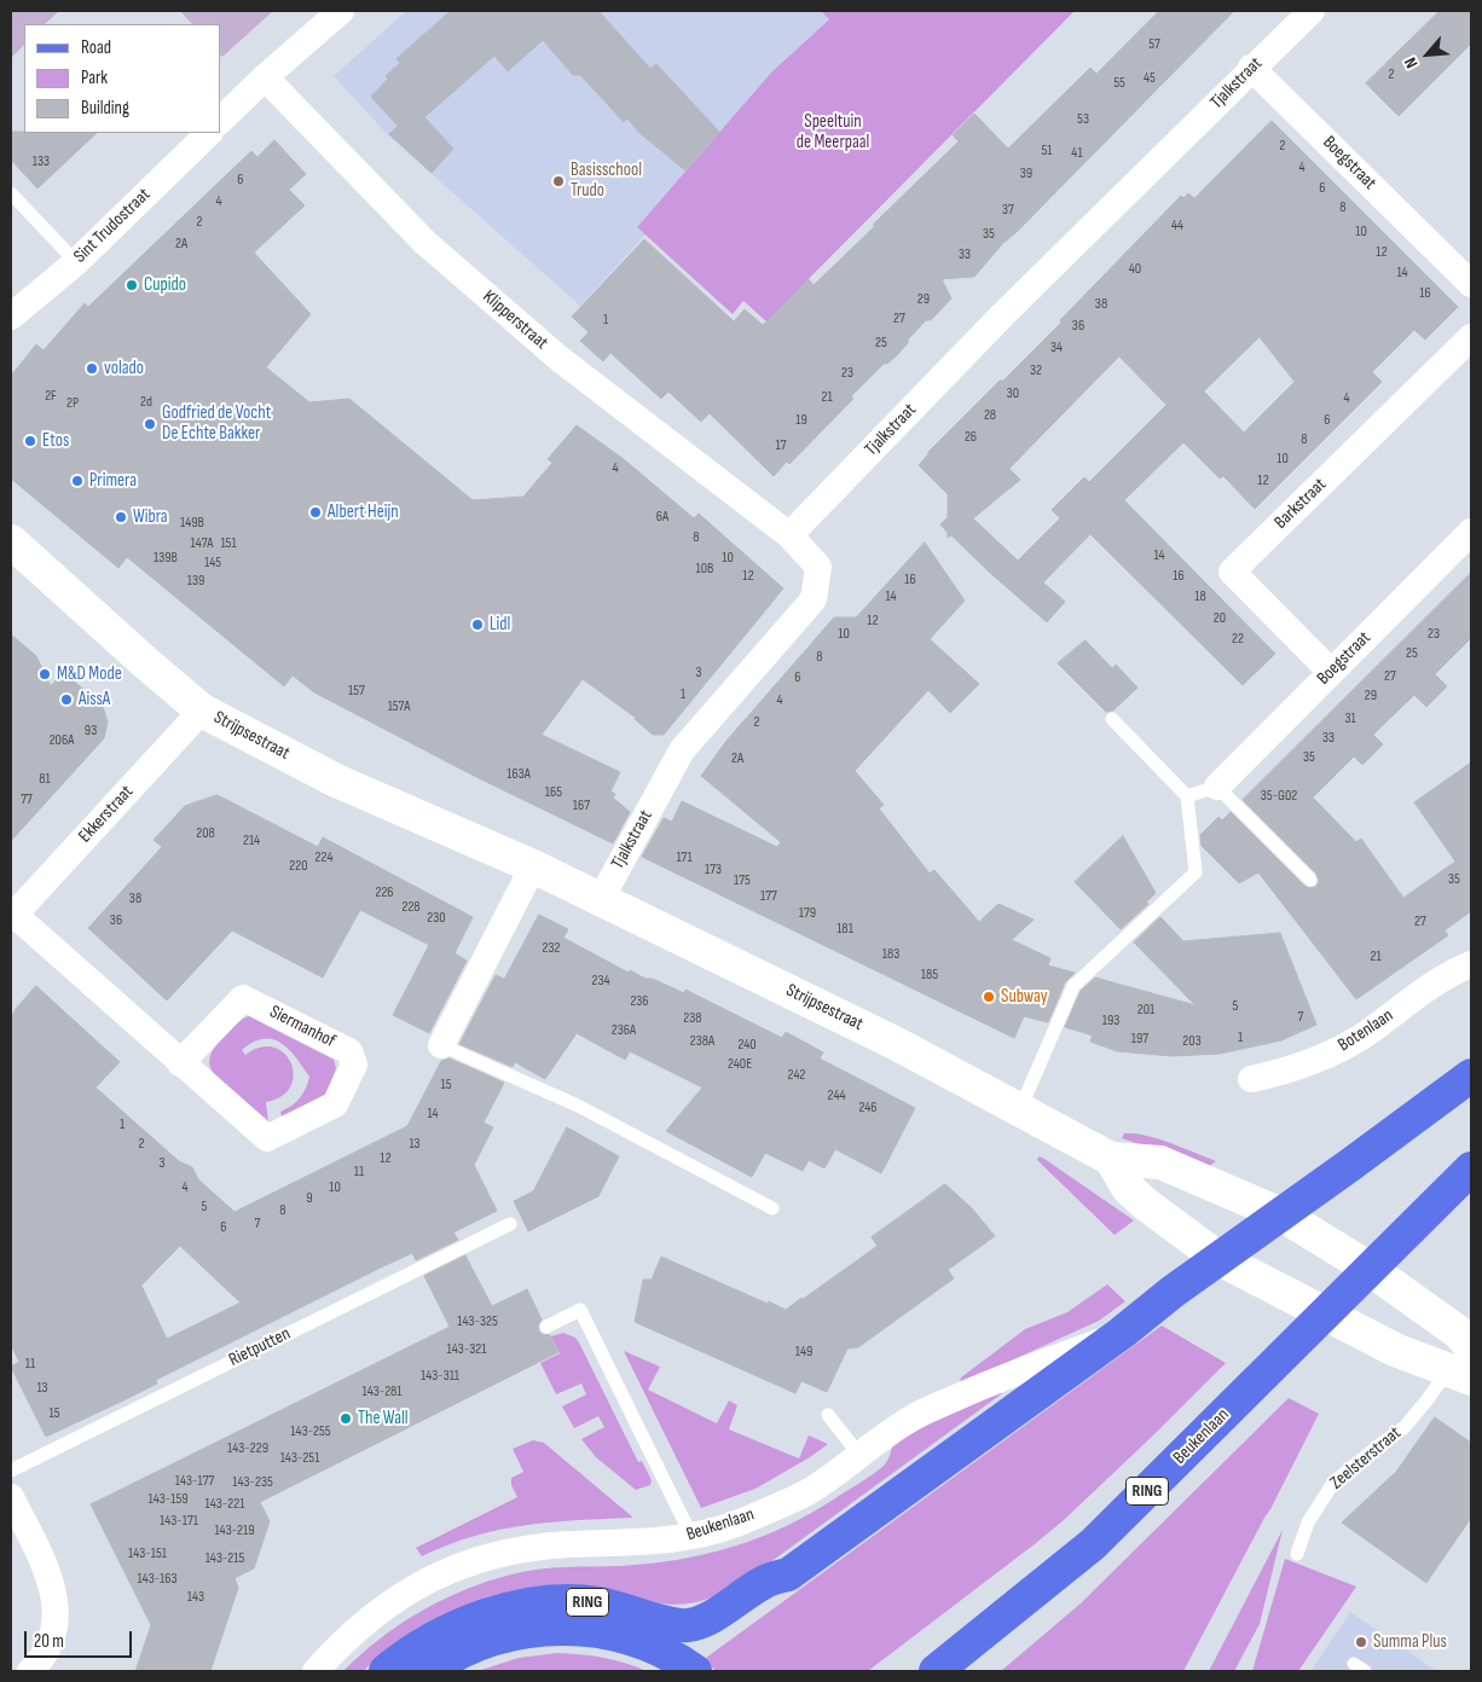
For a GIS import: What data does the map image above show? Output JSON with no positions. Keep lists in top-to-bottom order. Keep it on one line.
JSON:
{"streets":{"main road":["Beukenlaan","RING"],"street":["Tjalkstraat","Boegstraat","Sint Trudostraat","Klipperstraat","Barkstraat","Strijpsestraat","Ekkerstraat","Siermanhof","Botenlaan"],"lane":["Rietputten","Zeelsterstraat"]},"crossings":[["Tjalkstraat","Boegstraat"],["Tjalkstraat","Klipperstraat"],["Tjalkstraat","Strijpsestraat"],["Boegstraat","Barkstraat"],["Strijpsestraat","Ekkerstraat"],["Strijpsestraat","RING"],["Ekkerstraat","Siermanhof"],["Beukenlaan","RING"]],"parks":["Speeltuin de Meerpaal"],"places":["Basisschool Trudo","Cupido","volado","Godfried de Vocht De Echte Bakker","Etos","Primera","Albert Heijn","Wibra","Lidl","M&D Mode","AissA","Subway","The Wall","Summa Plus"],"house_numbers":["57","2","45","55","53","2","51","41","133","4","39","6","6","4","8","37","2","44","10","35","2A","12","33","40","14","16","29","38","27","1","36","25","34","32","23","30","2F","21","4","2d","2P","28","19","6","26","8","17","10","4","12","6A","149B","8","147A","151","14","139B","10","145","10B","12","16","16","139","14","18","20","12","10","23","22","25","8","3","27","6","157","1","29","4","157A","31","2","93","33","206A","35","2A","163A","81","165","35-G02","77","167","208","214","224","171","220","173","35","175","226","177","38","228","179","230","36","27","181","232","183","21","185","234","236","5","201","7","238","193","236A","1","197","238A","203","240","240E","242","15","244","246","14","1","2","13","12","3","11","4","10","9","5","8","7","6","143-325","143-321","149","11","143-311","13","143-281","15","143-255","143-229","143-251","143-177","143-235","143-159","143-221","143-171","143-219","143-151","143-215","143-163","143"],"legend":["Road","Park","Building"],"scale_bar":"20 m","north":"bottom left"}
